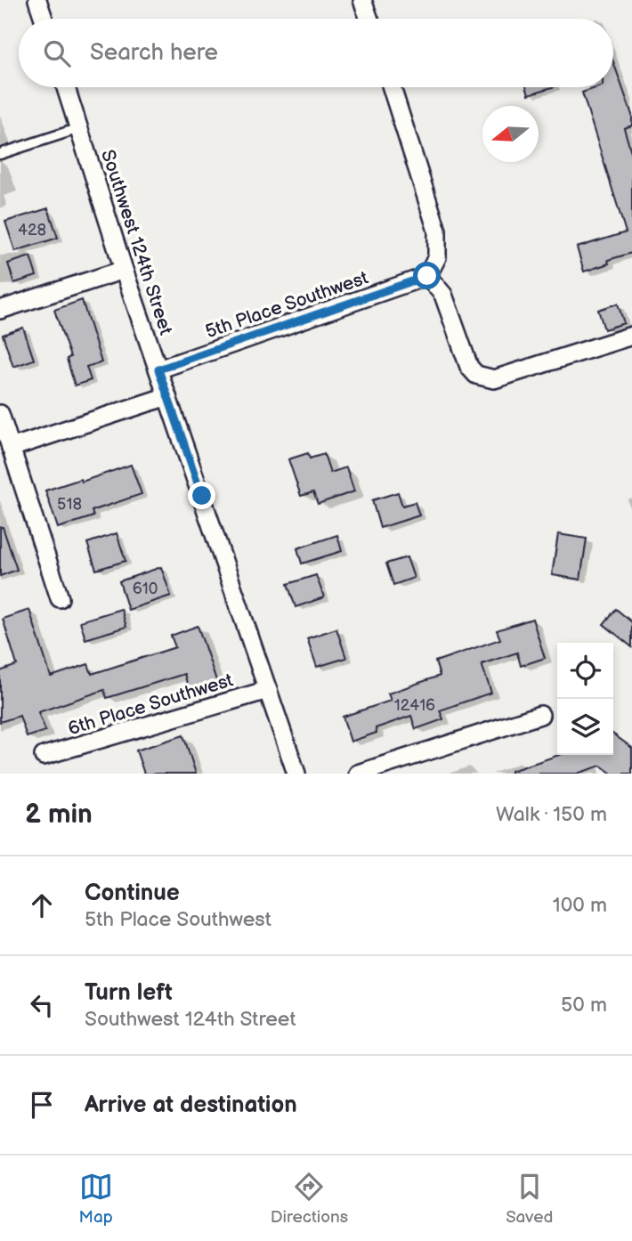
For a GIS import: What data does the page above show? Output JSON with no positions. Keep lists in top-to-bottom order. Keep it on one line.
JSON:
{"streets":{"street":["Southwest 124th Street","5th Place Southwest","6th Place Southwest"]},"crossings":[["Southwest 124th Street","5th Place Southwest"],["Southwest 124th Street","6th Place Southwest"]],"house_numbers":["428","518","610","12416"],"north":"left","page":{"search":"Search here","heading":["2 min","Walk · 150 m"],"list":[["Continue","5th Place Southwest","100 m"],["Turn left","Southwest 124th Street","50 m"],"Arrive at destination"],"nav":["Map","Directions","Saved"]}}
